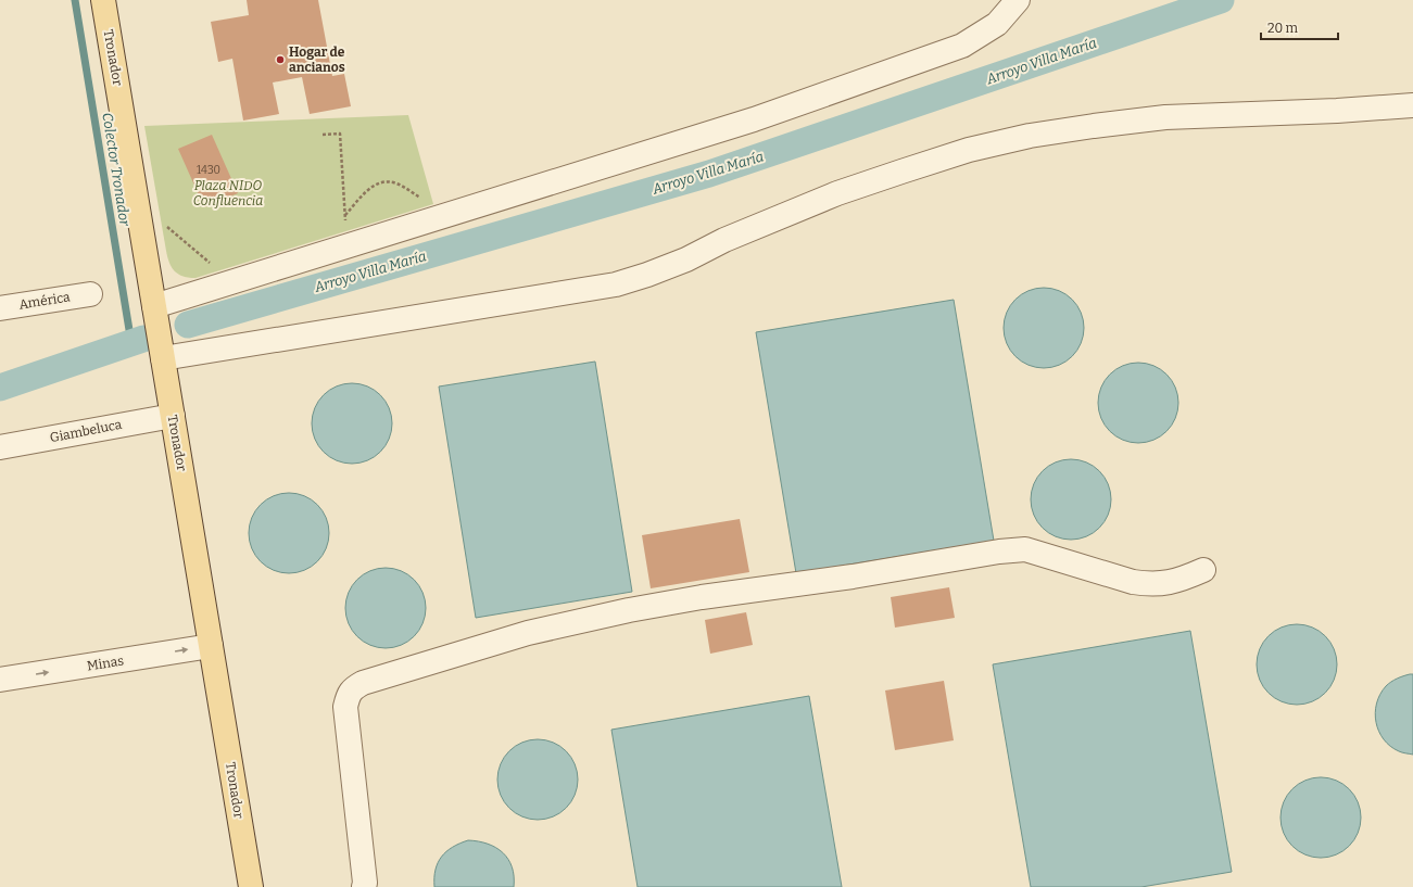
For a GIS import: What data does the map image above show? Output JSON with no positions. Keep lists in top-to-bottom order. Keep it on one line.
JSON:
{"streets":{"main road":["Tronador"],"street":["América","Giambeluca","Minas"]},"crossings":[["Tronador","Giambeluca"],["Tronador","Minas"]],"one_way":["Minas"],"water":["Arroyo Villa María","Colector Tronador"],"parks":["Plaza NIDO Confluencia"],"places":["Hogar de ancianos"],"house_numbers":["1430"],"scale_bar":"20 m"}
